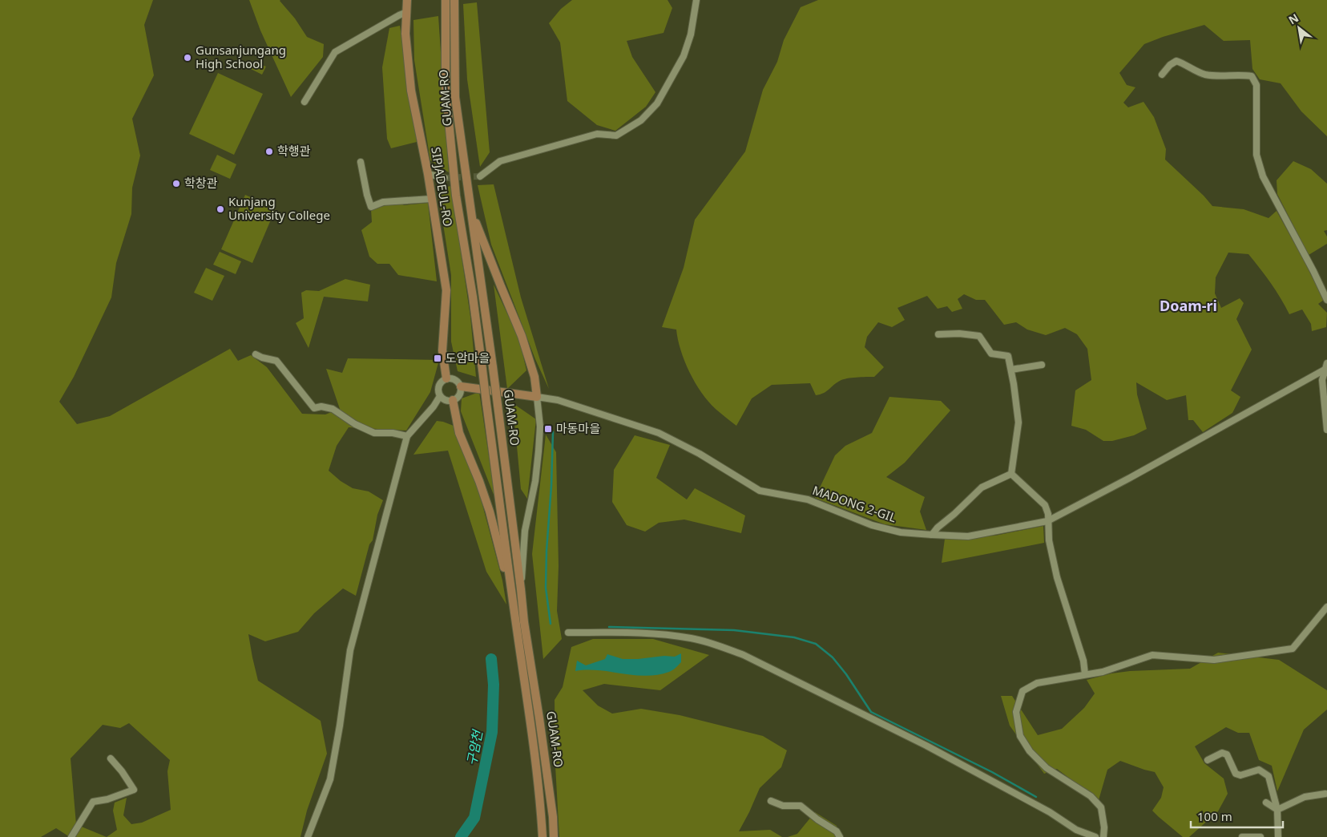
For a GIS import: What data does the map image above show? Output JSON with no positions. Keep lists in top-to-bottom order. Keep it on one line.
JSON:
{"streets":{"main road":["GUAM-RO","SIPJADEUL-RO"],"street":["MADONG 2-GIL"]},"districts":["Doam-ri"],"water":["구암천"],"places":{"other":["Gunsanjungang High School","학행관","학창관","Kunjang University College"],"transit":["도암마을","마동마을"]},"scale_bar":"100 m","north":"top left"}
